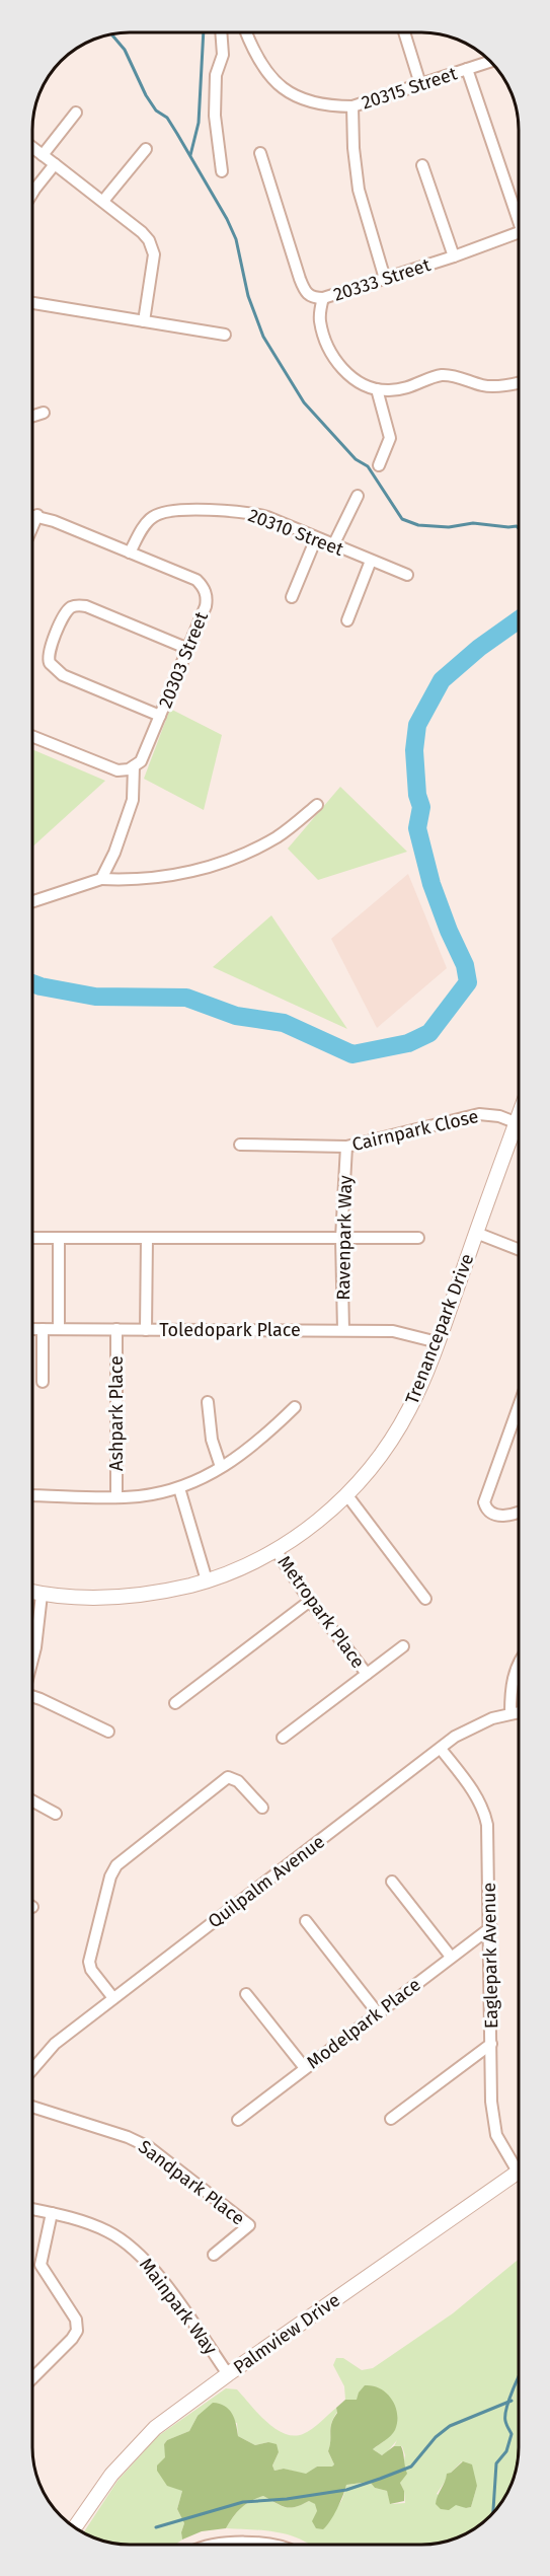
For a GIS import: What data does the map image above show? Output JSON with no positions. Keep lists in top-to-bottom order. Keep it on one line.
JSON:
{"streets":{"street":["20315 Street","20333 Street","20310 Street","20303 Street","Cairnpark Close","Ravenpark Way","Trenancepark Drive","Toledopark Place","Ashpark Place","Metropark Place","Quilpalm Avenue","Eaglepark Avenue","Modelpark Place","Sandpark Place","Mainpark Way","Palmview Drive"]},"crossings":[["20310 Street","20303 Street"],["Cairnpark Close","Ravenpark Way"],["Ravenpark Way","Toledopark Place"],["Trenancepark Drive","Toledopark Place"],["Trenancepark Drive","Metropark Place"],["Toledopark Place","Ashpark Place"],["Quilpalm Avenue","Eaglepark Avenue"],["Eaglepark Avenue","Modelpark Place"],["Mainpark Way","Palmview Drive"]]}
